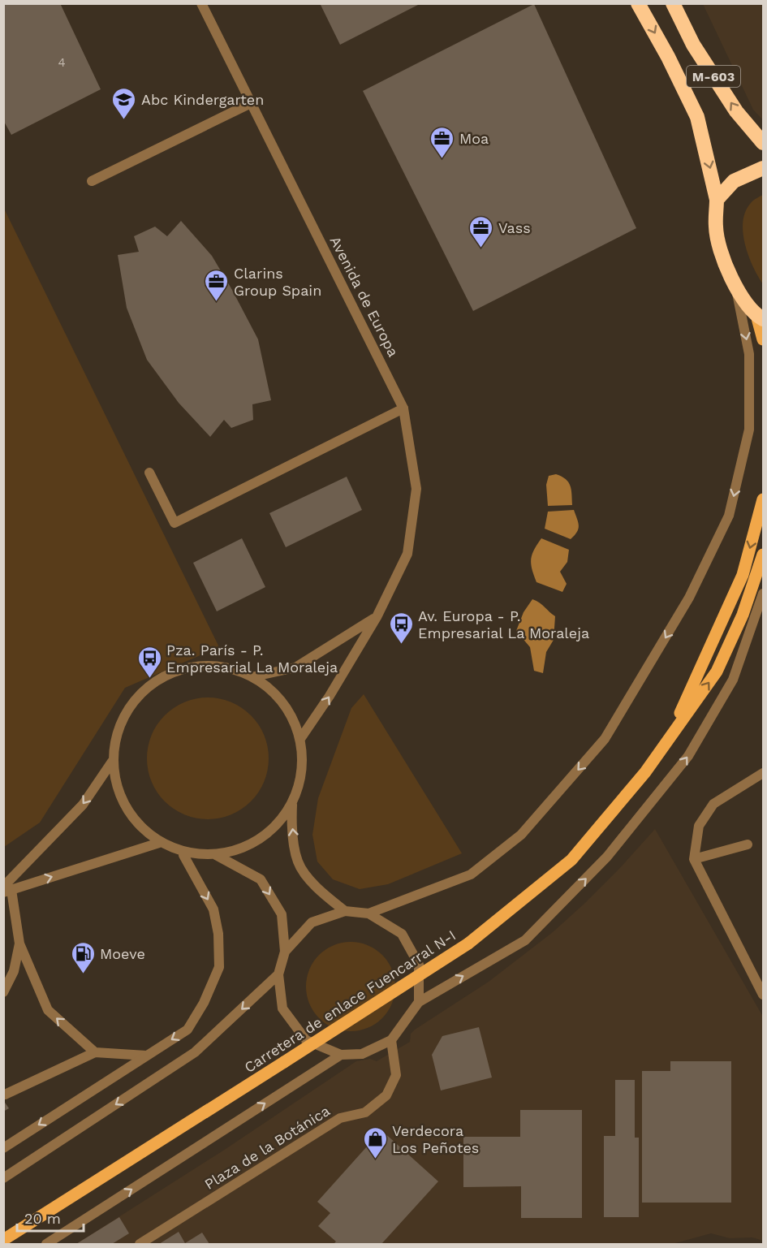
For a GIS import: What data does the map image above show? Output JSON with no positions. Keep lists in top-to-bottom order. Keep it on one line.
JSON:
{"streets":{"highway":["M-603"],"main road":["Carretera de enlace Fuencarral N-I"],"street":["Avenida de Europa","Plaza de la Botánica"]},"places":{"school or university":["Abc Kindergarten"],"office":["Moa","Vass","Clarins Group Spain"],"bus stop":["Av. Europa - P. Empresarial La Moraleja","Pza. París - P. Empresarial La Moraleja"],"fuel station":["Moeve"],"shop":["Verdecora Los Peñotes"]},"house_numbers":["4"],"scale_bar":"20 m"}
